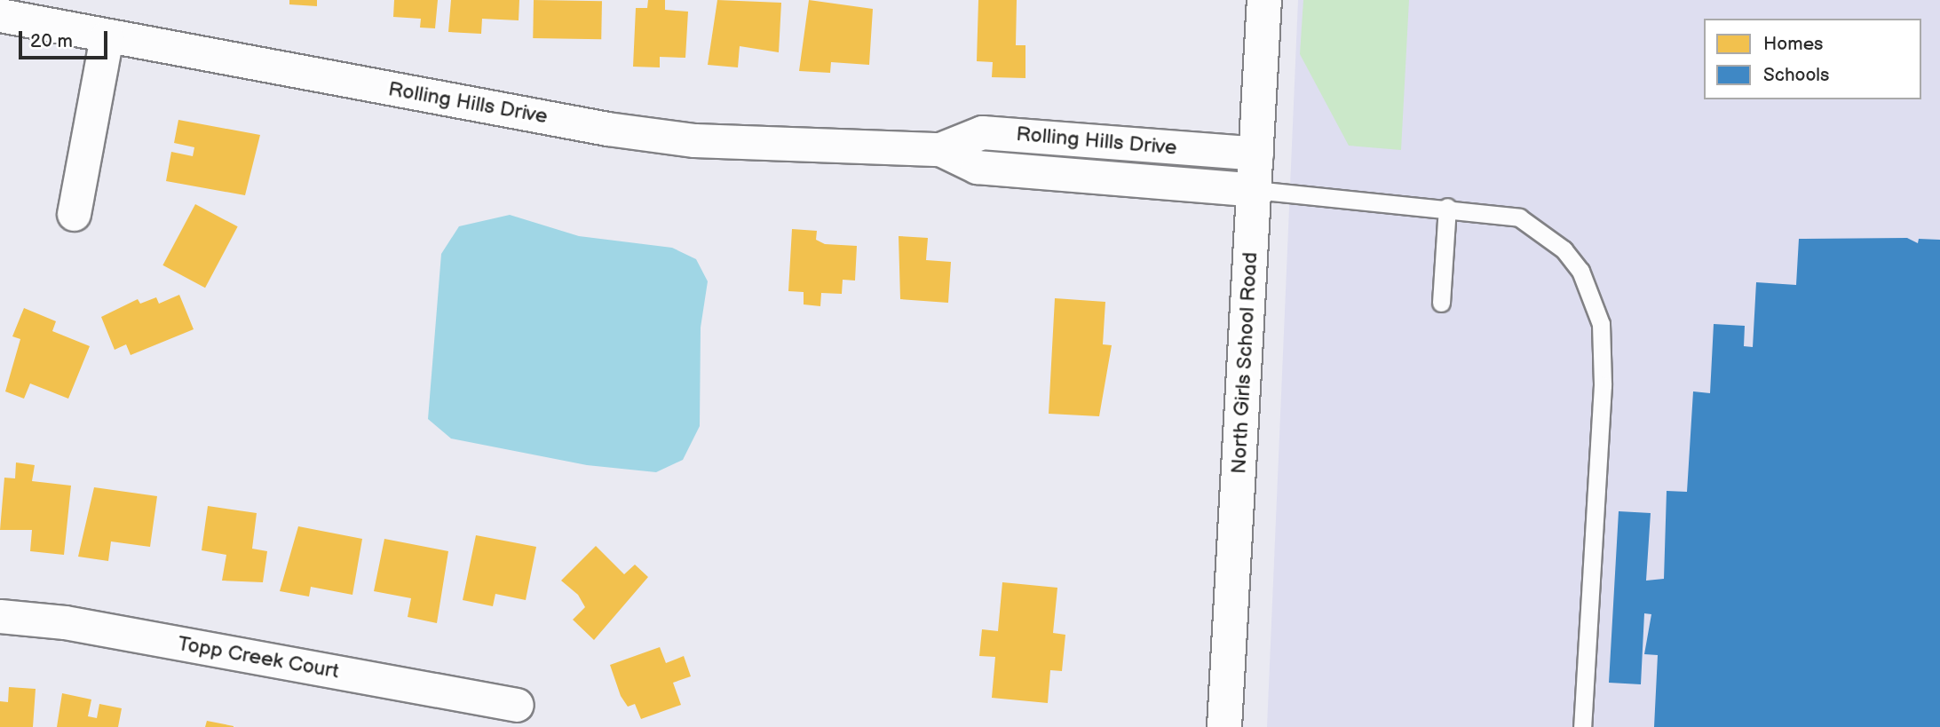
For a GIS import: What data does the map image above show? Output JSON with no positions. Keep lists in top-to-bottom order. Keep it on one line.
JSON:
{"streets":{"main road":["North Girls School Road"],"street":["Rolling Hills Drive","Topp Creek Court"]},"crossings":[["Rolling Hills Drive","North Girls School Road"]],"legend":["Homes","Schools"],"scale_bar":"20 m"}
